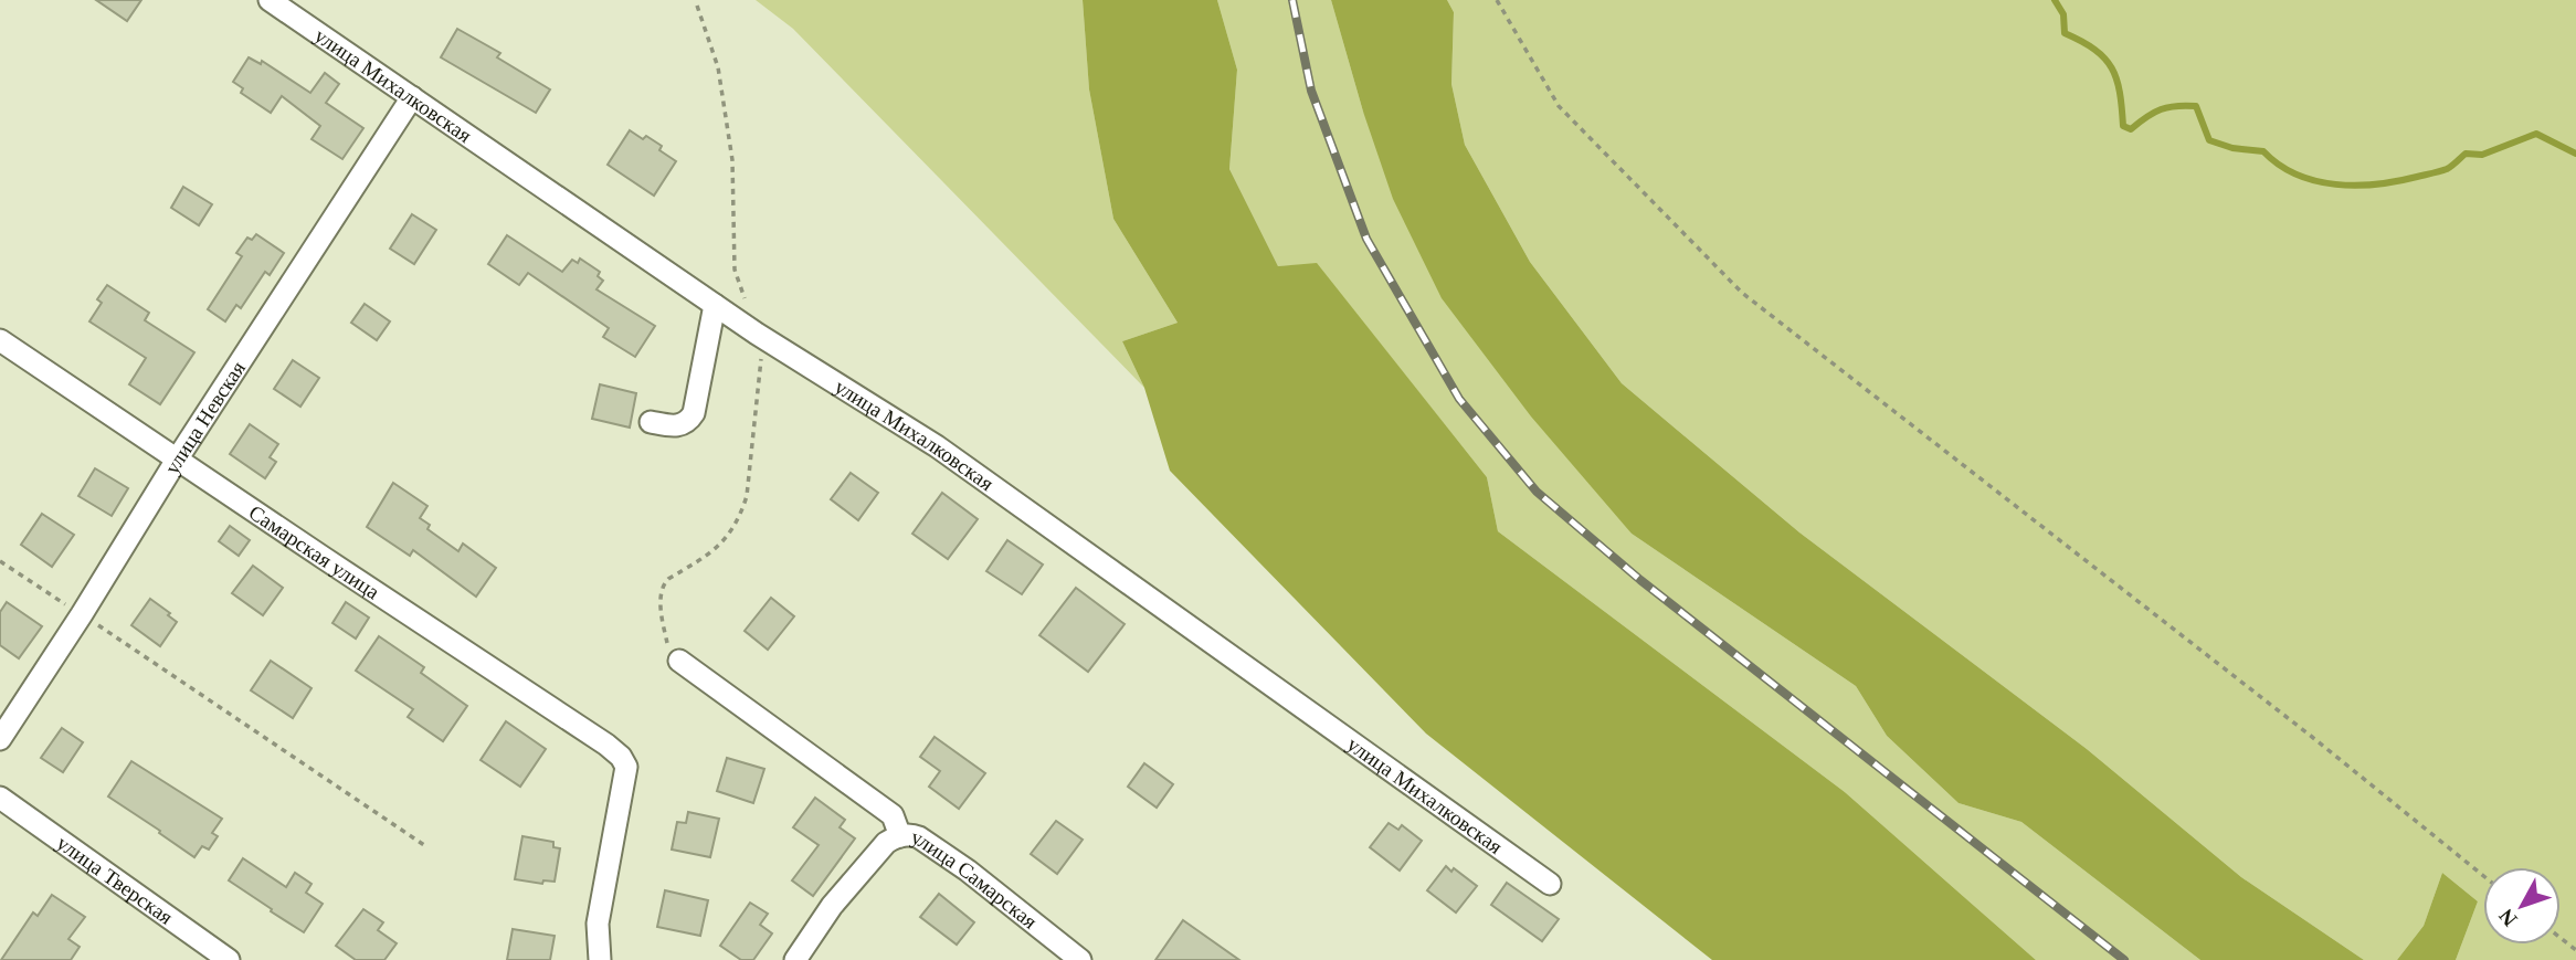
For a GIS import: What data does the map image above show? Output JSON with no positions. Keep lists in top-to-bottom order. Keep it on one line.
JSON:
{"streets":{"street":["улица Михалковская","улица Невская","Самарская улица","улица Тверская","улица Самарская"]},"crossings":[["улица Михалковская","улица Невская"],["улица Невская","Самарская улица"]],"north":"bottom left"}
